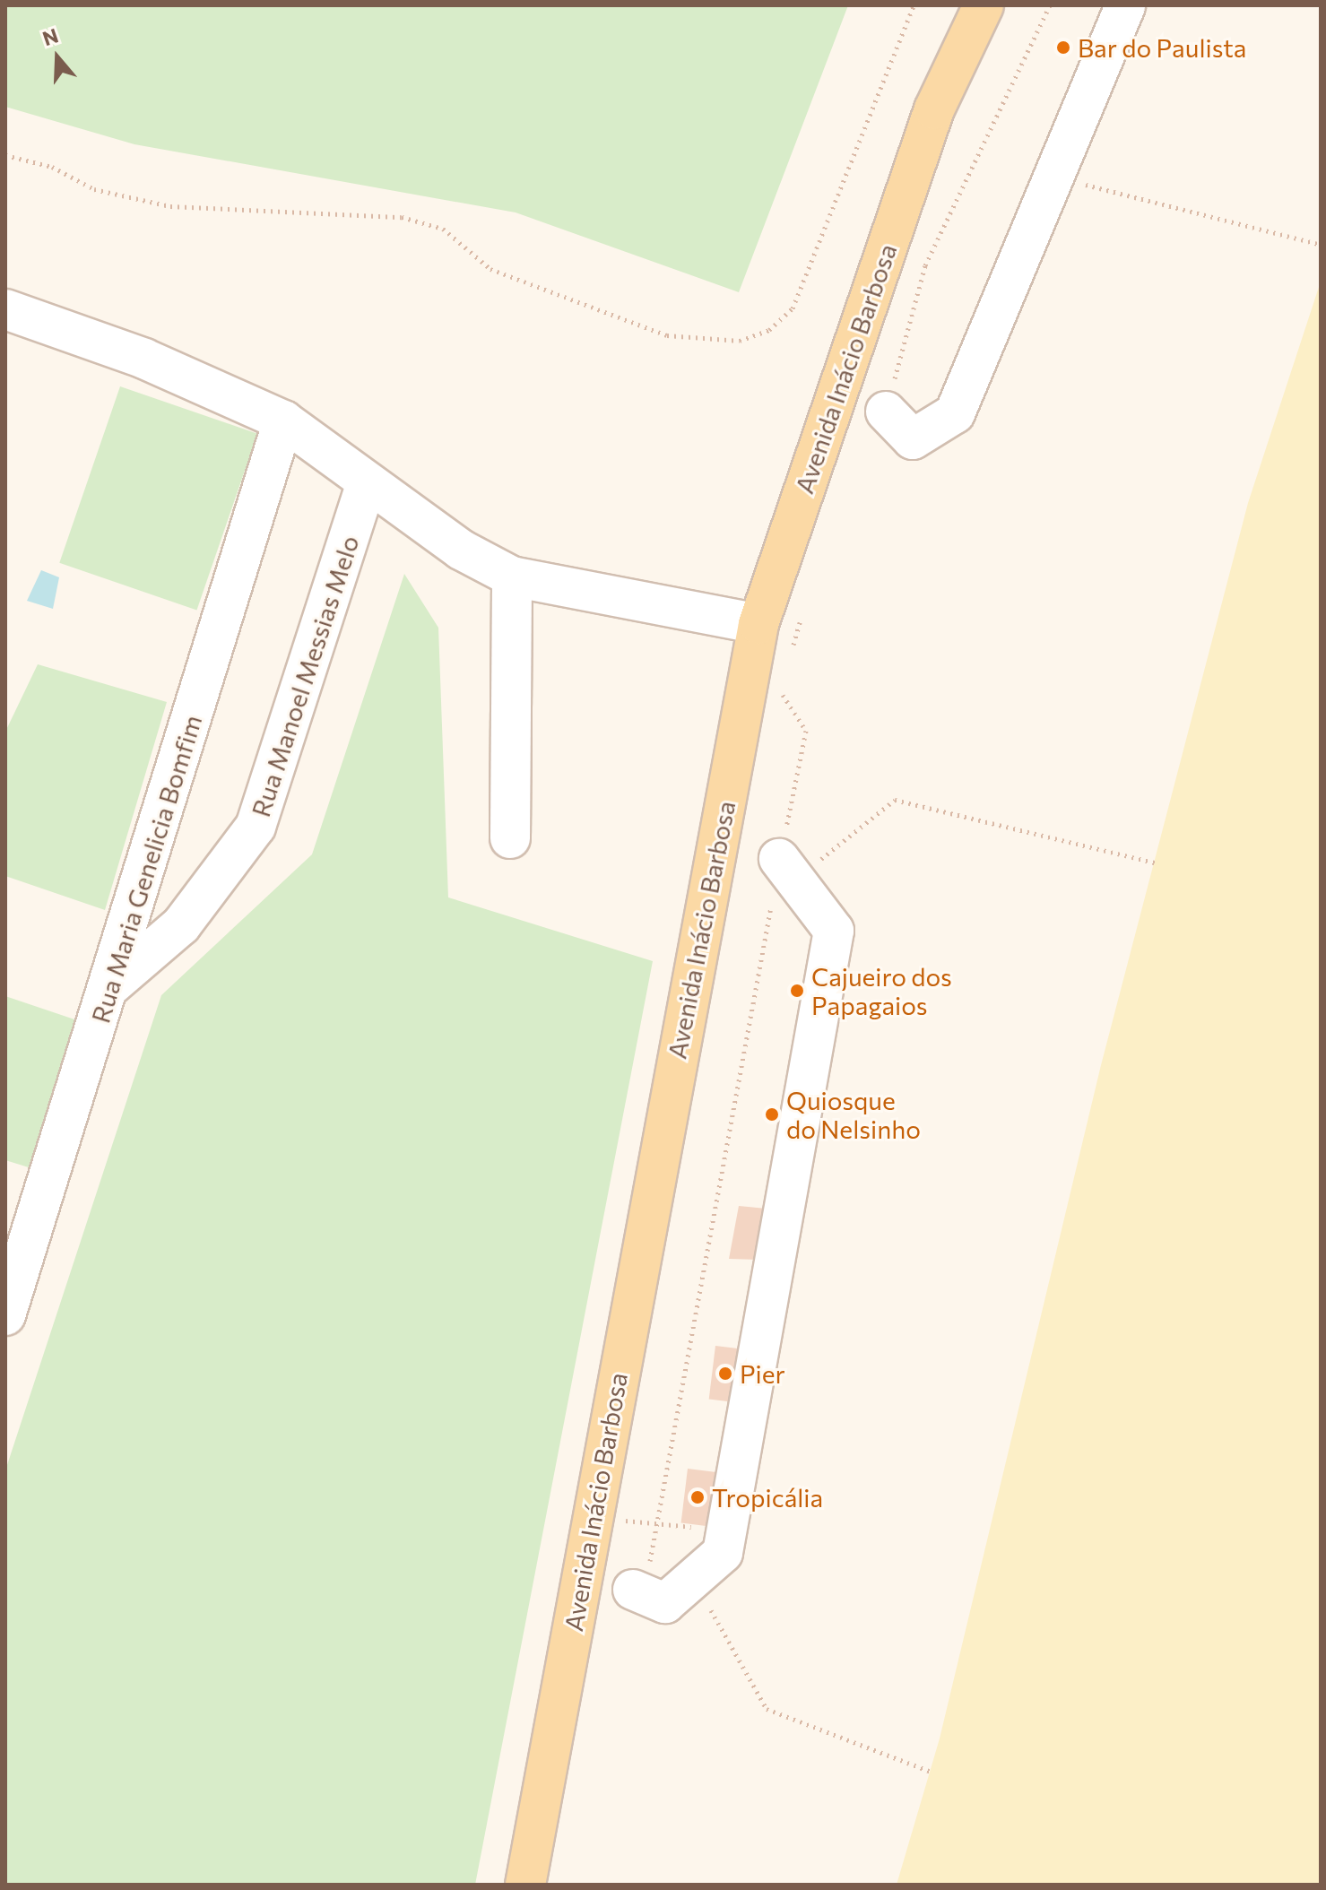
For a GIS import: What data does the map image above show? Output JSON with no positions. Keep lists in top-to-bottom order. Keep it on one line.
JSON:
{"streets":{"main road":["Avenida Inácio Barbosa"],"street":["Rua Manoel Messias Melo","Rua Maria Genelicia Bomfim"]},"crossings":[["Rua Manoel Messias Melo","Rua Maria Genelicia Bomfim"]],"places":["Bar do Paulista","Cajueiro dos Papagaios","Quiosque do Nelsinho","Pier","Tropicália"],"north":"top"}
